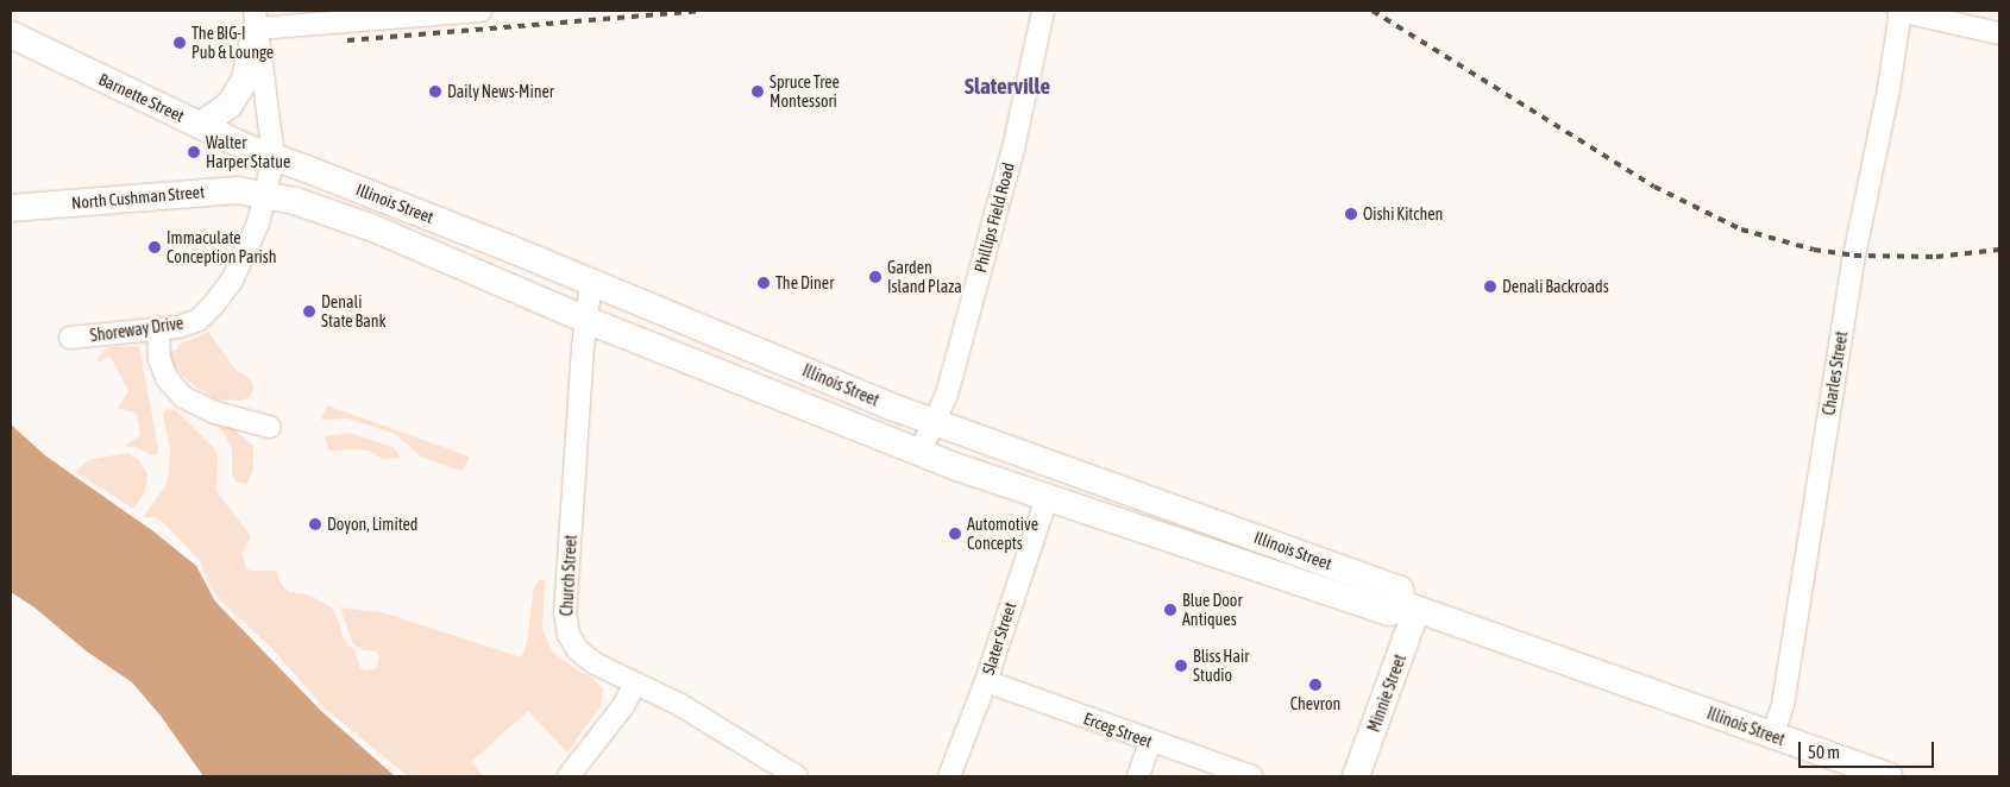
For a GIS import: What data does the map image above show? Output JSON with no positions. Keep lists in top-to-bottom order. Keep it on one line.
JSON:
{"streets":{"main road":["Barnette Street","North Cushman Street","Illinois Street","Minnie Street"],"street":["Phillips Field Road","Shoreway Drive","Charles Street","Church Street","Slater Street","Erceg Street"]},"crossings":[["Barnette Street","Illinois Street"],["Barnette Street","Shoreway Drive"],["North Cushman Street","Illinois Street"],["North Cushman Street","Shoreway Drive"],["Illinois Street","Phillips Field Road"],["Illinois Street","Shoreway Drive"],["Illinois Street","Charles Street"],["Illinois Street","Church Street"],["Illinois Street","Slater Street"],["Illinois Street","Minnie Street"],["Slater Street","Erceg Street"]],"districts":["Slaterville"],"places":["The BIG-I Pub & Lounge","Daily News-Miner","Spruce Tree Montessori","Walter Harper Statue","Oishi Kitchen","Immaculate Conception Parish","Garden Island Plaza","The Diner","Denali Backroads","Denali State Bank","Doyon, Limited","Automotive Concepts","Blue Door Antiques","Bliss Hair Studio","Chevron"],"scale_bar":"50 m"}
